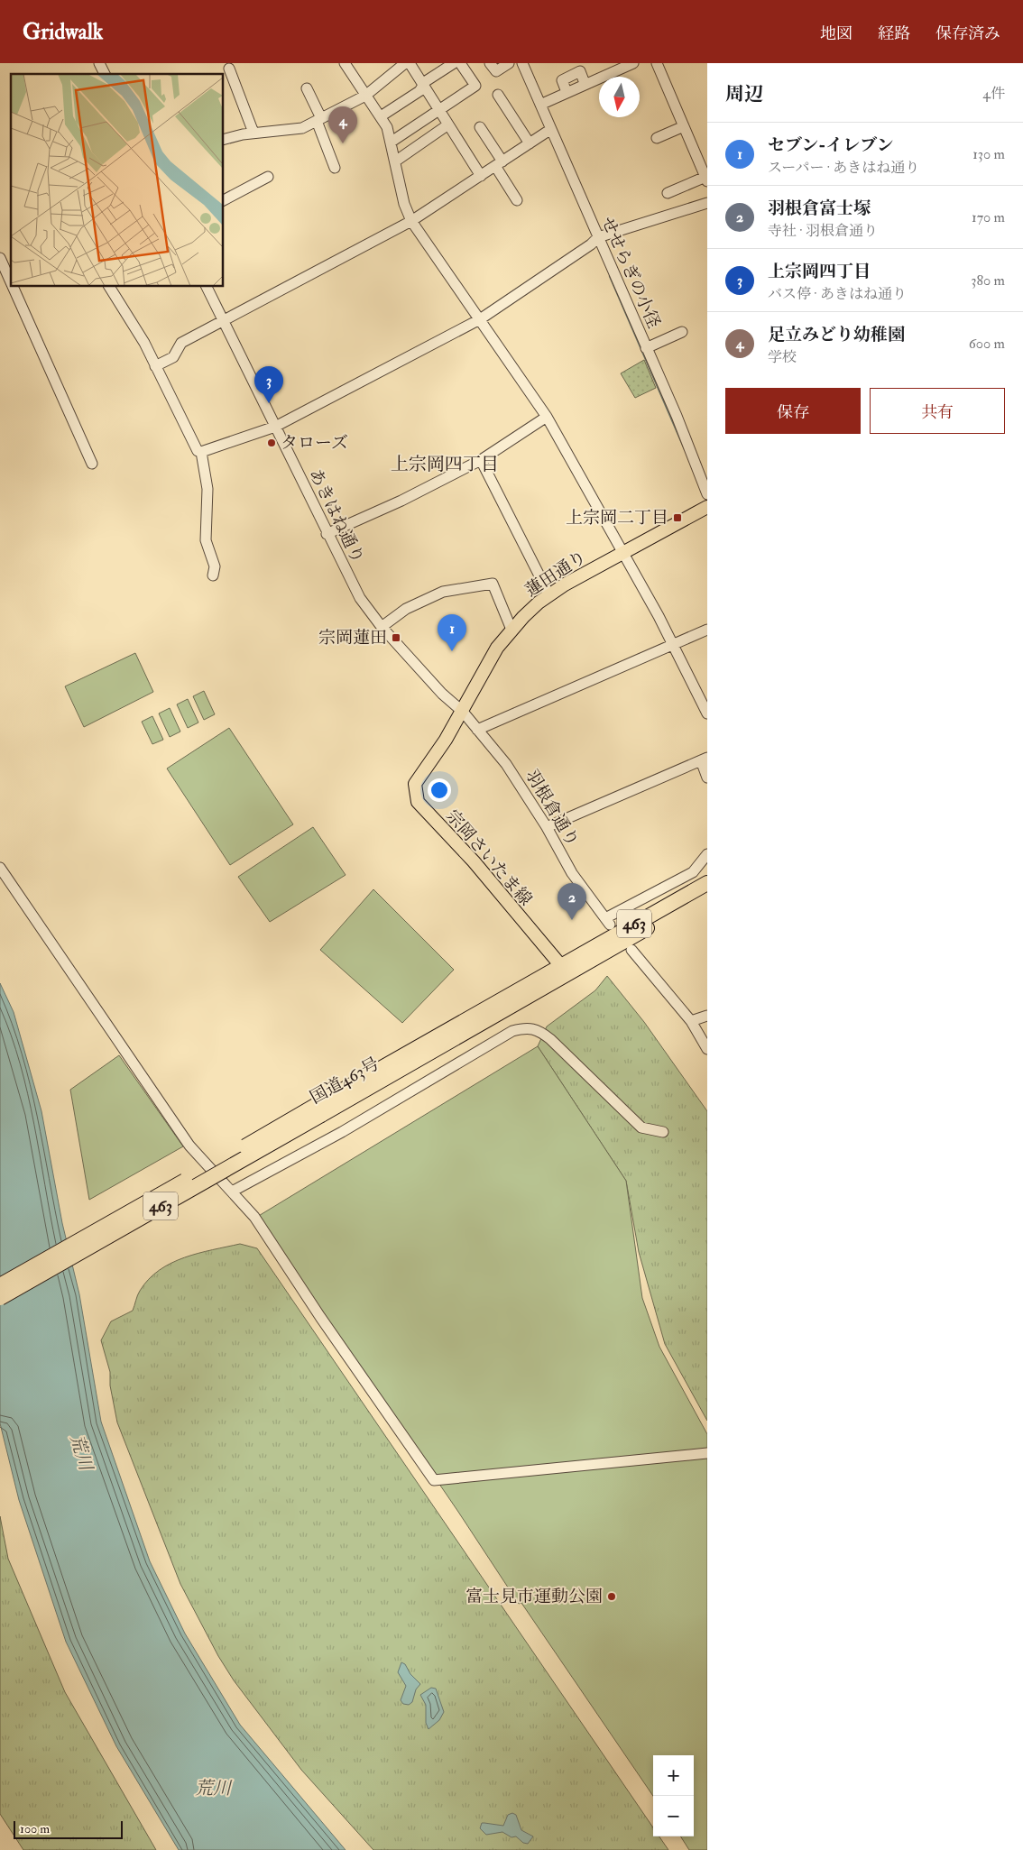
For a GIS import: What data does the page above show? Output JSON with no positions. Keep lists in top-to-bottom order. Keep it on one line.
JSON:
{"streets":{"highway":["463","国道463号"],"main road":["蓮田通り","宗岡さいたま線"],"street":["せせらぎの小径","あきはね通り","羽根倉通り"]},"crossings":[["あきはね通り","蓮田通り"],["あきはね通り","羽根倉通り"],["あきはね通り","宗岡さいたま線"],["蓮田通り","羽根倉通り"],["蓮田通り","宗岡さいたま線"],["羽根倉通り","宗岡さいたま線"],["宗岡さいたま線","国道463号"]],"districts":["上宗岡四丁目"],"water":["荒川"],"places":{"other":["タローズ","富士見市運動公園"],"transit":["上宗岡二丁目","宗岡蓮田"]},"scale_bar":"100 m","north":"bottom","page":{"header":"Gridwalk","nav":["地図","経路","保存済み"],"heading":["周辺","4件"],"pins":["4","3","1","2"],"list":[{"mark":"1","name":"セブン-イレブン","note":"スーパー · あきはね通り","value":"130 m"},{"mark":"2","name":"羽根倉富士塚","note":"寺社 · 羽根倉通り","value":"170 m"},{"mark":"3","name":"上宗岡四丁目","note":"バス停 · あきはね通り","value":"380 m"},{"mark":"4","name":"足立みどり幼稚園","note":"学校","value":"600 m"}],"buttons":["保存","共有"],"map_buttons":["+","−"],"scale":"100 m"}}
